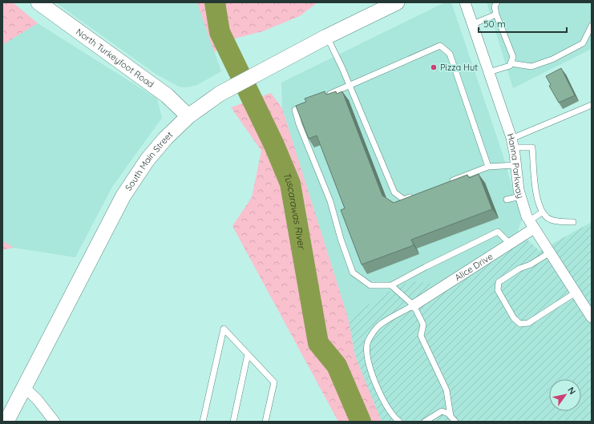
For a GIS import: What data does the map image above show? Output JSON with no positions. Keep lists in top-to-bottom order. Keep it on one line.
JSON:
{"streets":{"main road":["North Turkeyfoot Road","South Main Street"],"street":["Hanna Parkway","Alice Drive"]},"crossings":[["North Turkeyfoot Road","South Main Street"],["Hanna Parkway","Alice Drive"]],"water":["Tuscarawas River"],"places":["Pizza Hut"],"scale_bar":"50 m","north":"top right"}
